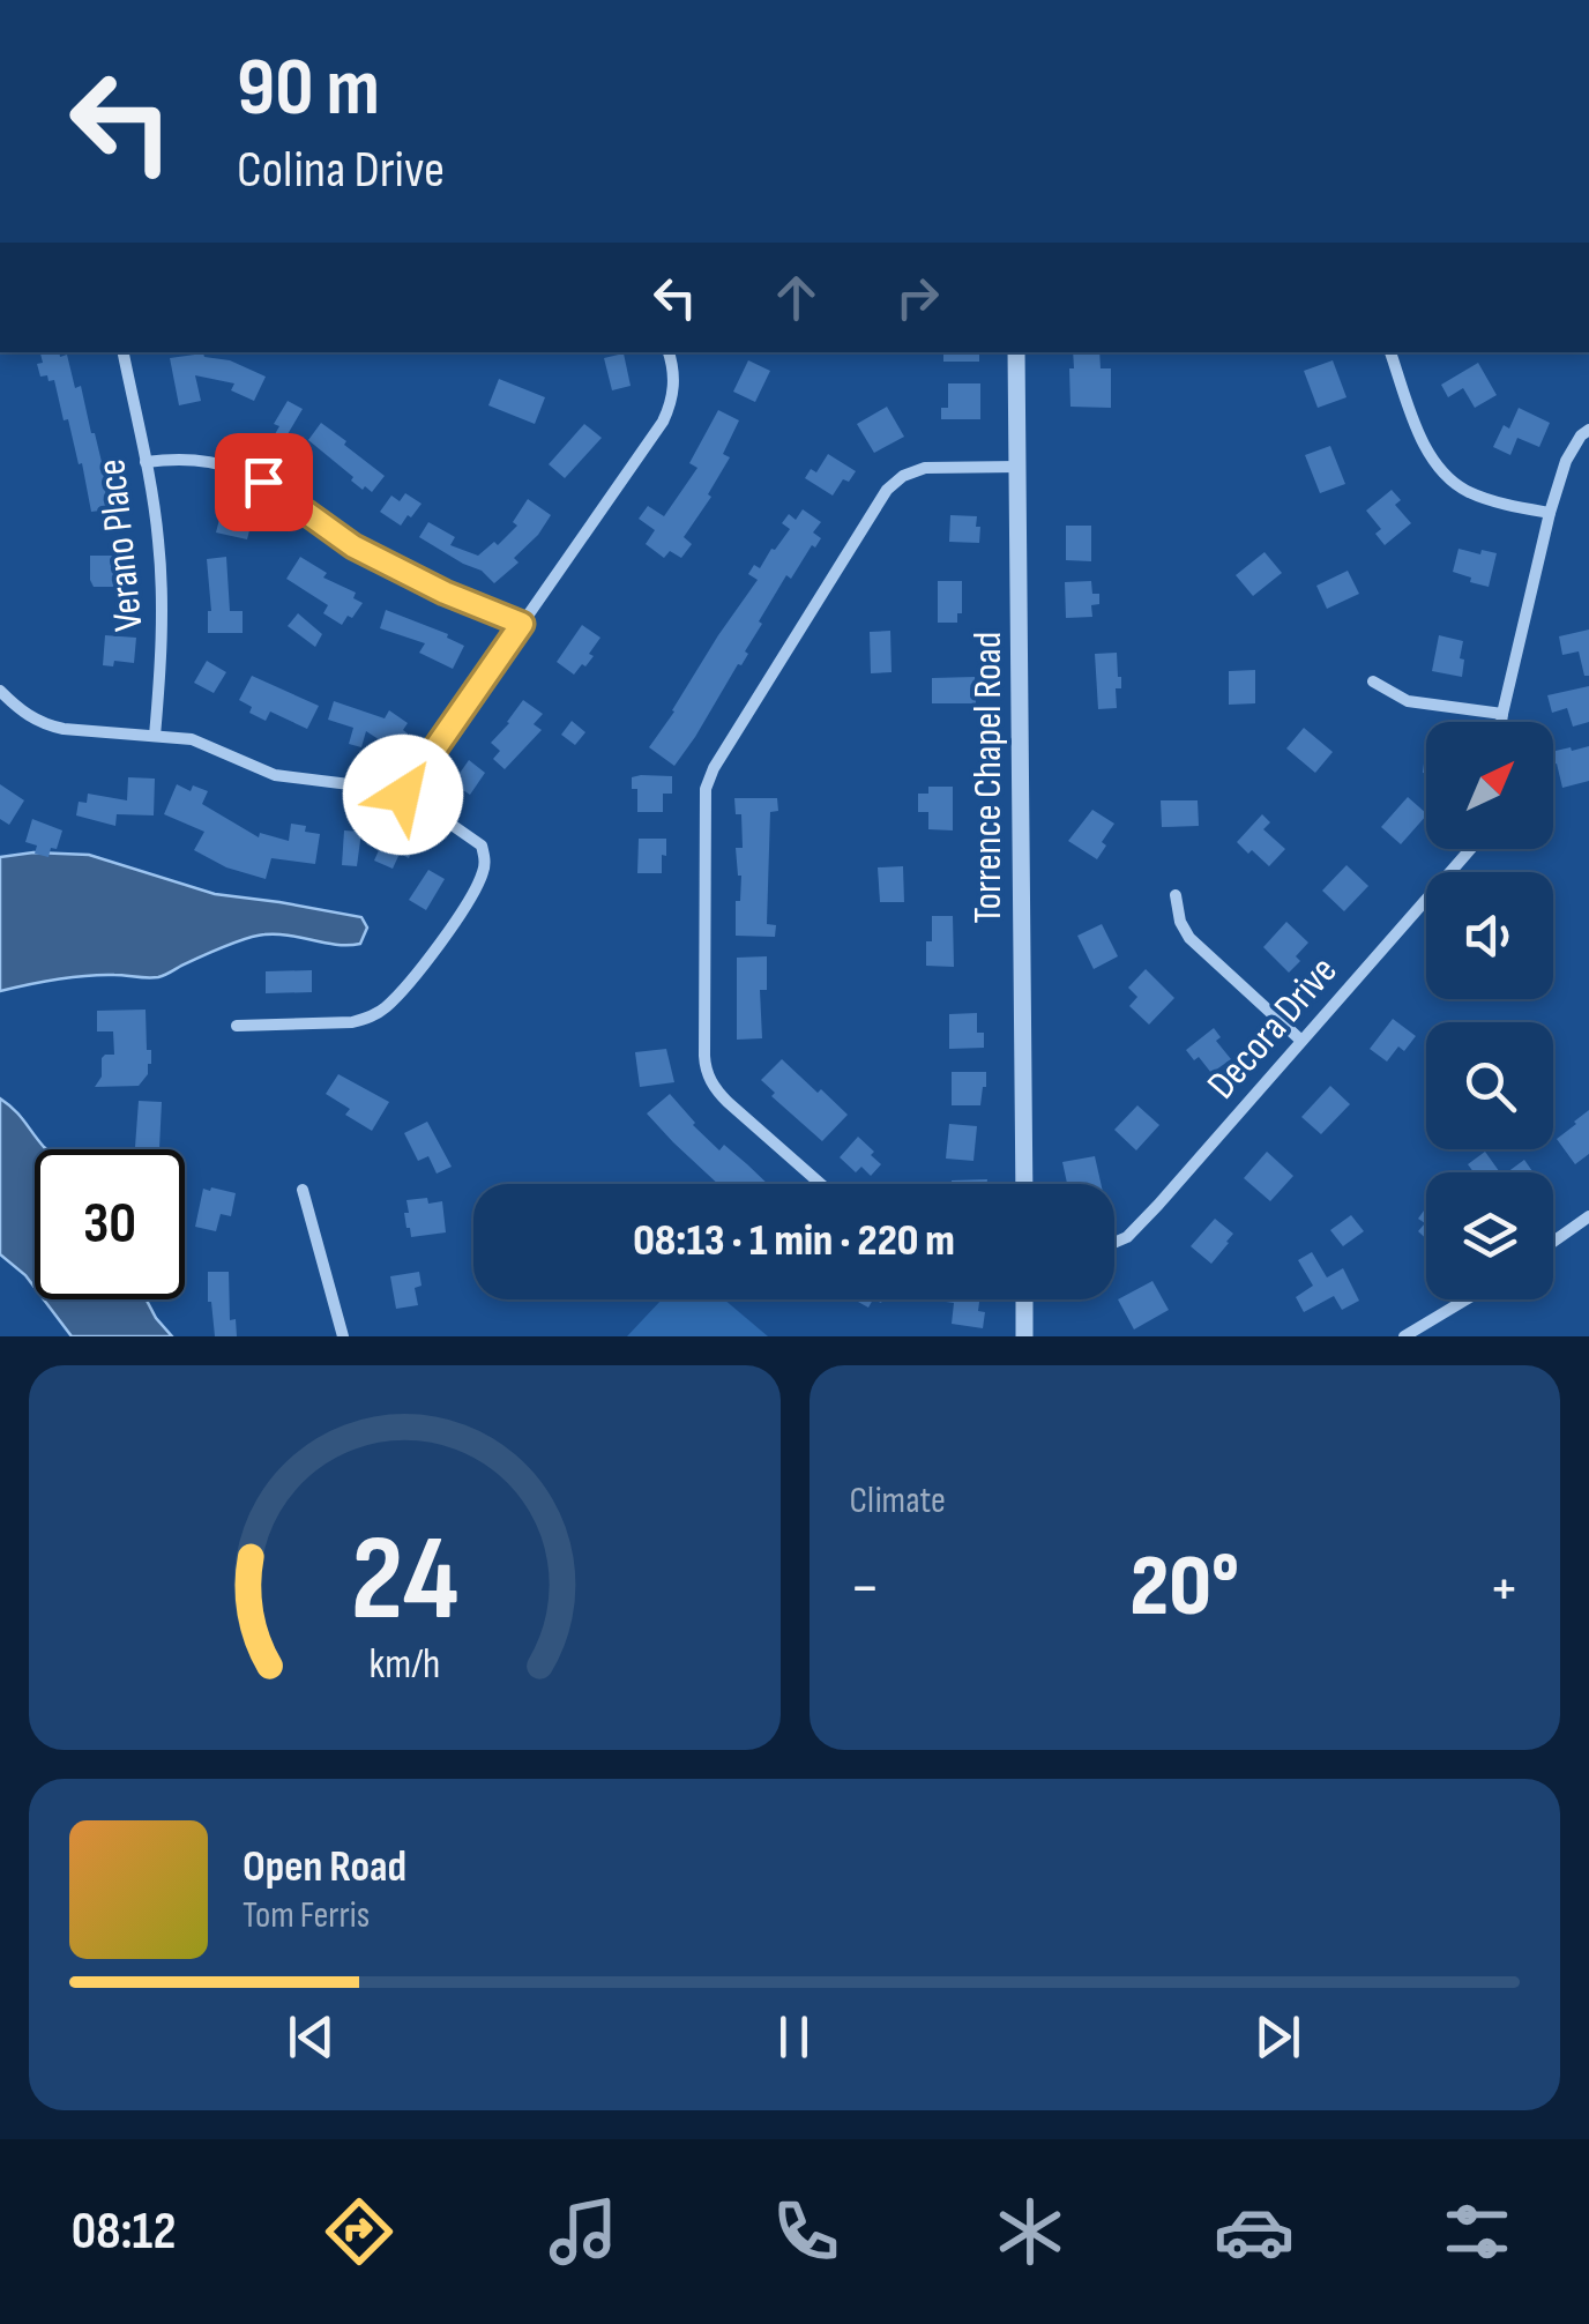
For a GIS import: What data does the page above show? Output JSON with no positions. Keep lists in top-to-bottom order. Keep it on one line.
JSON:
{"streets":{"street":["Verano Place","Torrence Chapel Road","Decora Drive"]},"north":"top right","page":{"turn":["90 m","Colina Drive"],"limit":"30","trip":"08:13 · 1 min · 220 m","tile":"Climate","heat":["−","20°","+"],"song":["Open Road","Tom Ferris"],"tabs":"08:12","gauge":["24","km/h"]}}
